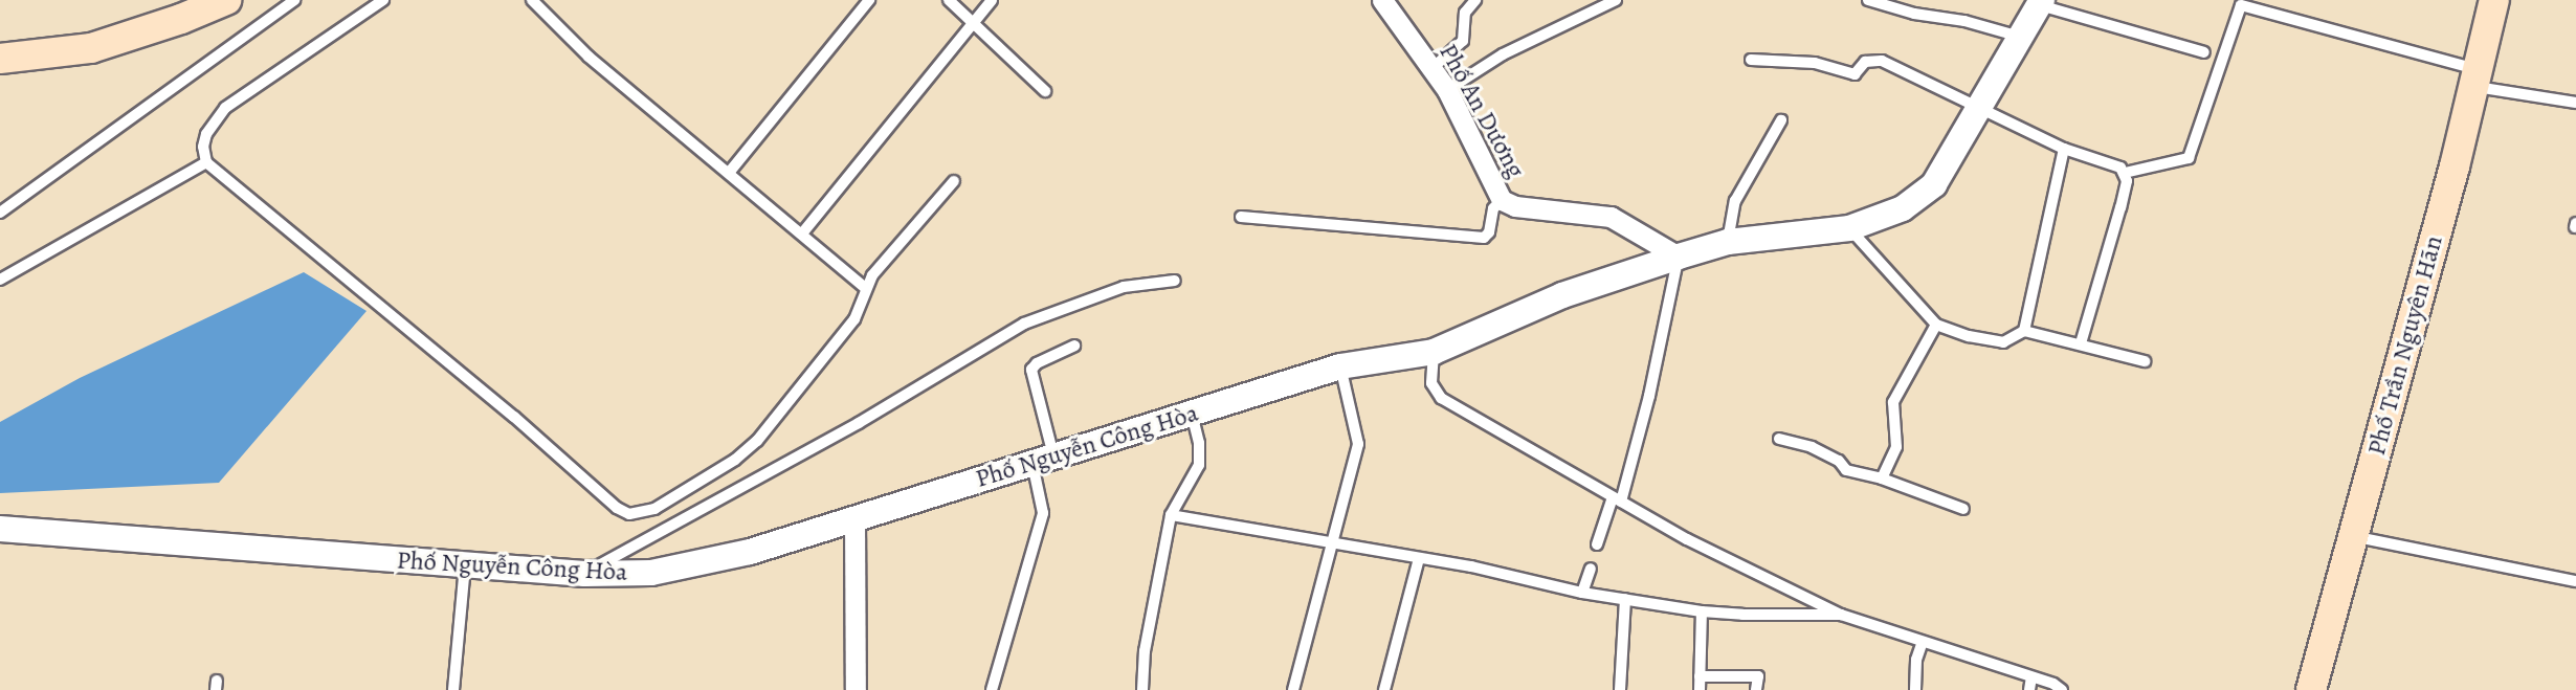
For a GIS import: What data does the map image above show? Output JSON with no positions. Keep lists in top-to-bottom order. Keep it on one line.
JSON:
{"streets":{"main road":["Phố Trần Nguyên Hãn"],"street":["Phố An Dương","Phố Nguyễn Công Hòa"]},"crossings":[["Phố An Dương","Phố Nguyễn Công Hòa"]]}
